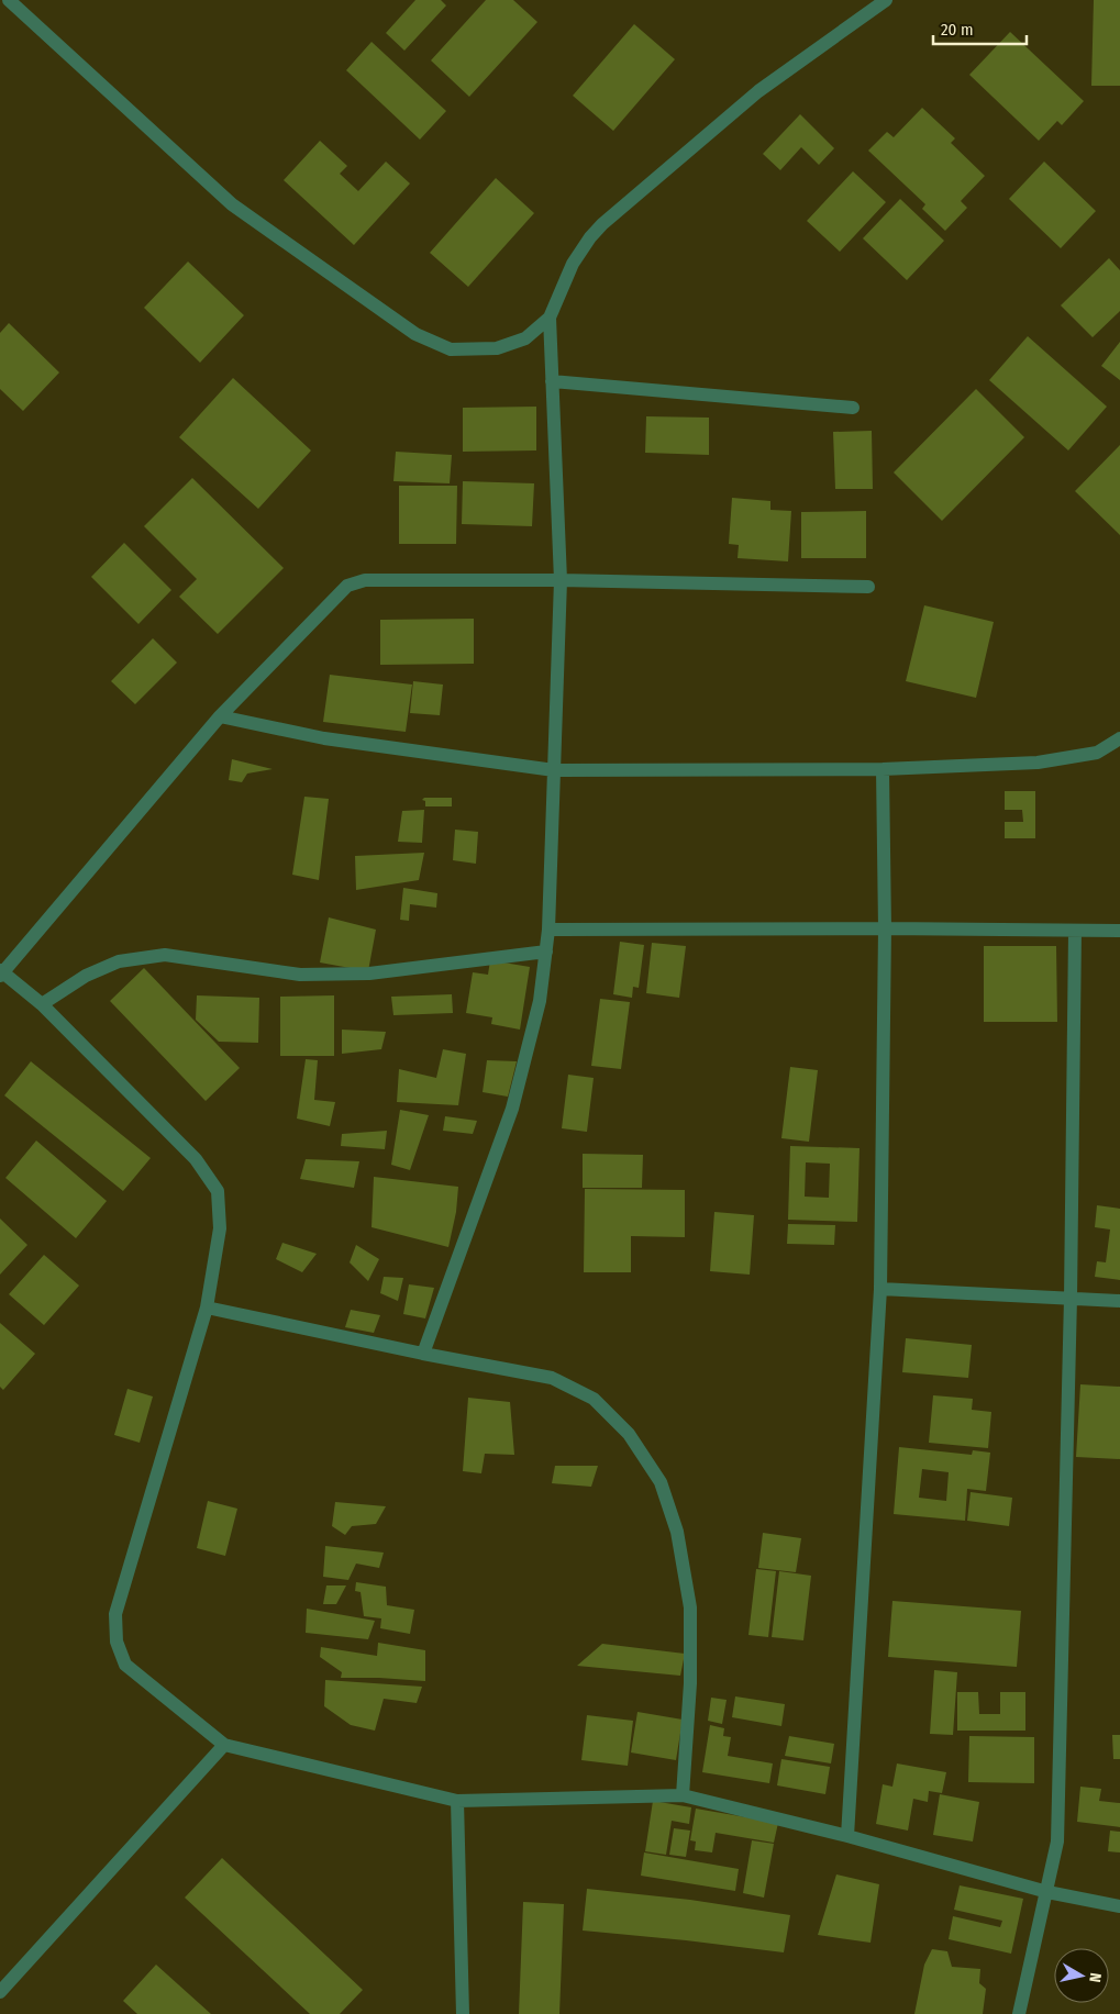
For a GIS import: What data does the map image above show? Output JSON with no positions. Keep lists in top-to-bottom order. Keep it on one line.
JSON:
{"scale_bar":"20 m","north":"right"}
